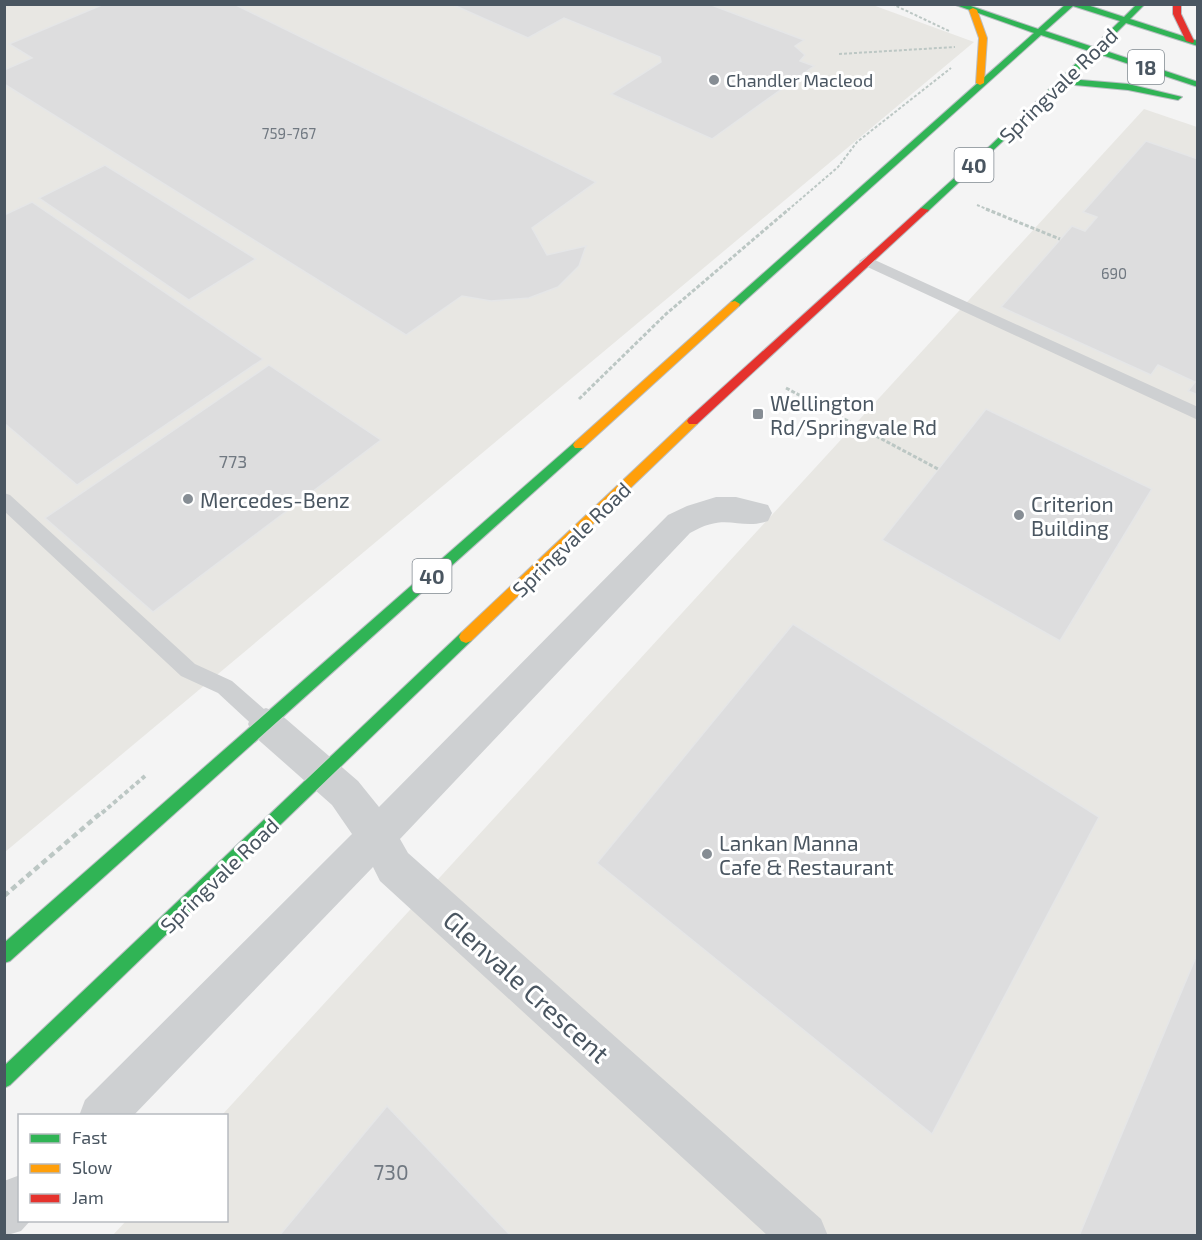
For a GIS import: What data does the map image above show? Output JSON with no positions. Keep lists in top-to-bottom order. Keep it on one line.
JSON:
{"streets":{"highway":["18","Springvale Road","40"],"street":["Glenvale Crescent"]},"crossings":[["18","Springvale Road"],["18","40"],["Springvale Road","Glenvale Crescent"],["40","Glenvale Crescent"]],"places":{"other":["Chandler Macleod","Mercedes-Benz","Criterion Building","Lankan Manna Cafe & Restaurant"],"transit":["Wellington Rd/Springvale Rd"]},"house_numbers":["759-767","690","773","730"],"legend":["Fast","Slow","Jam"]}
